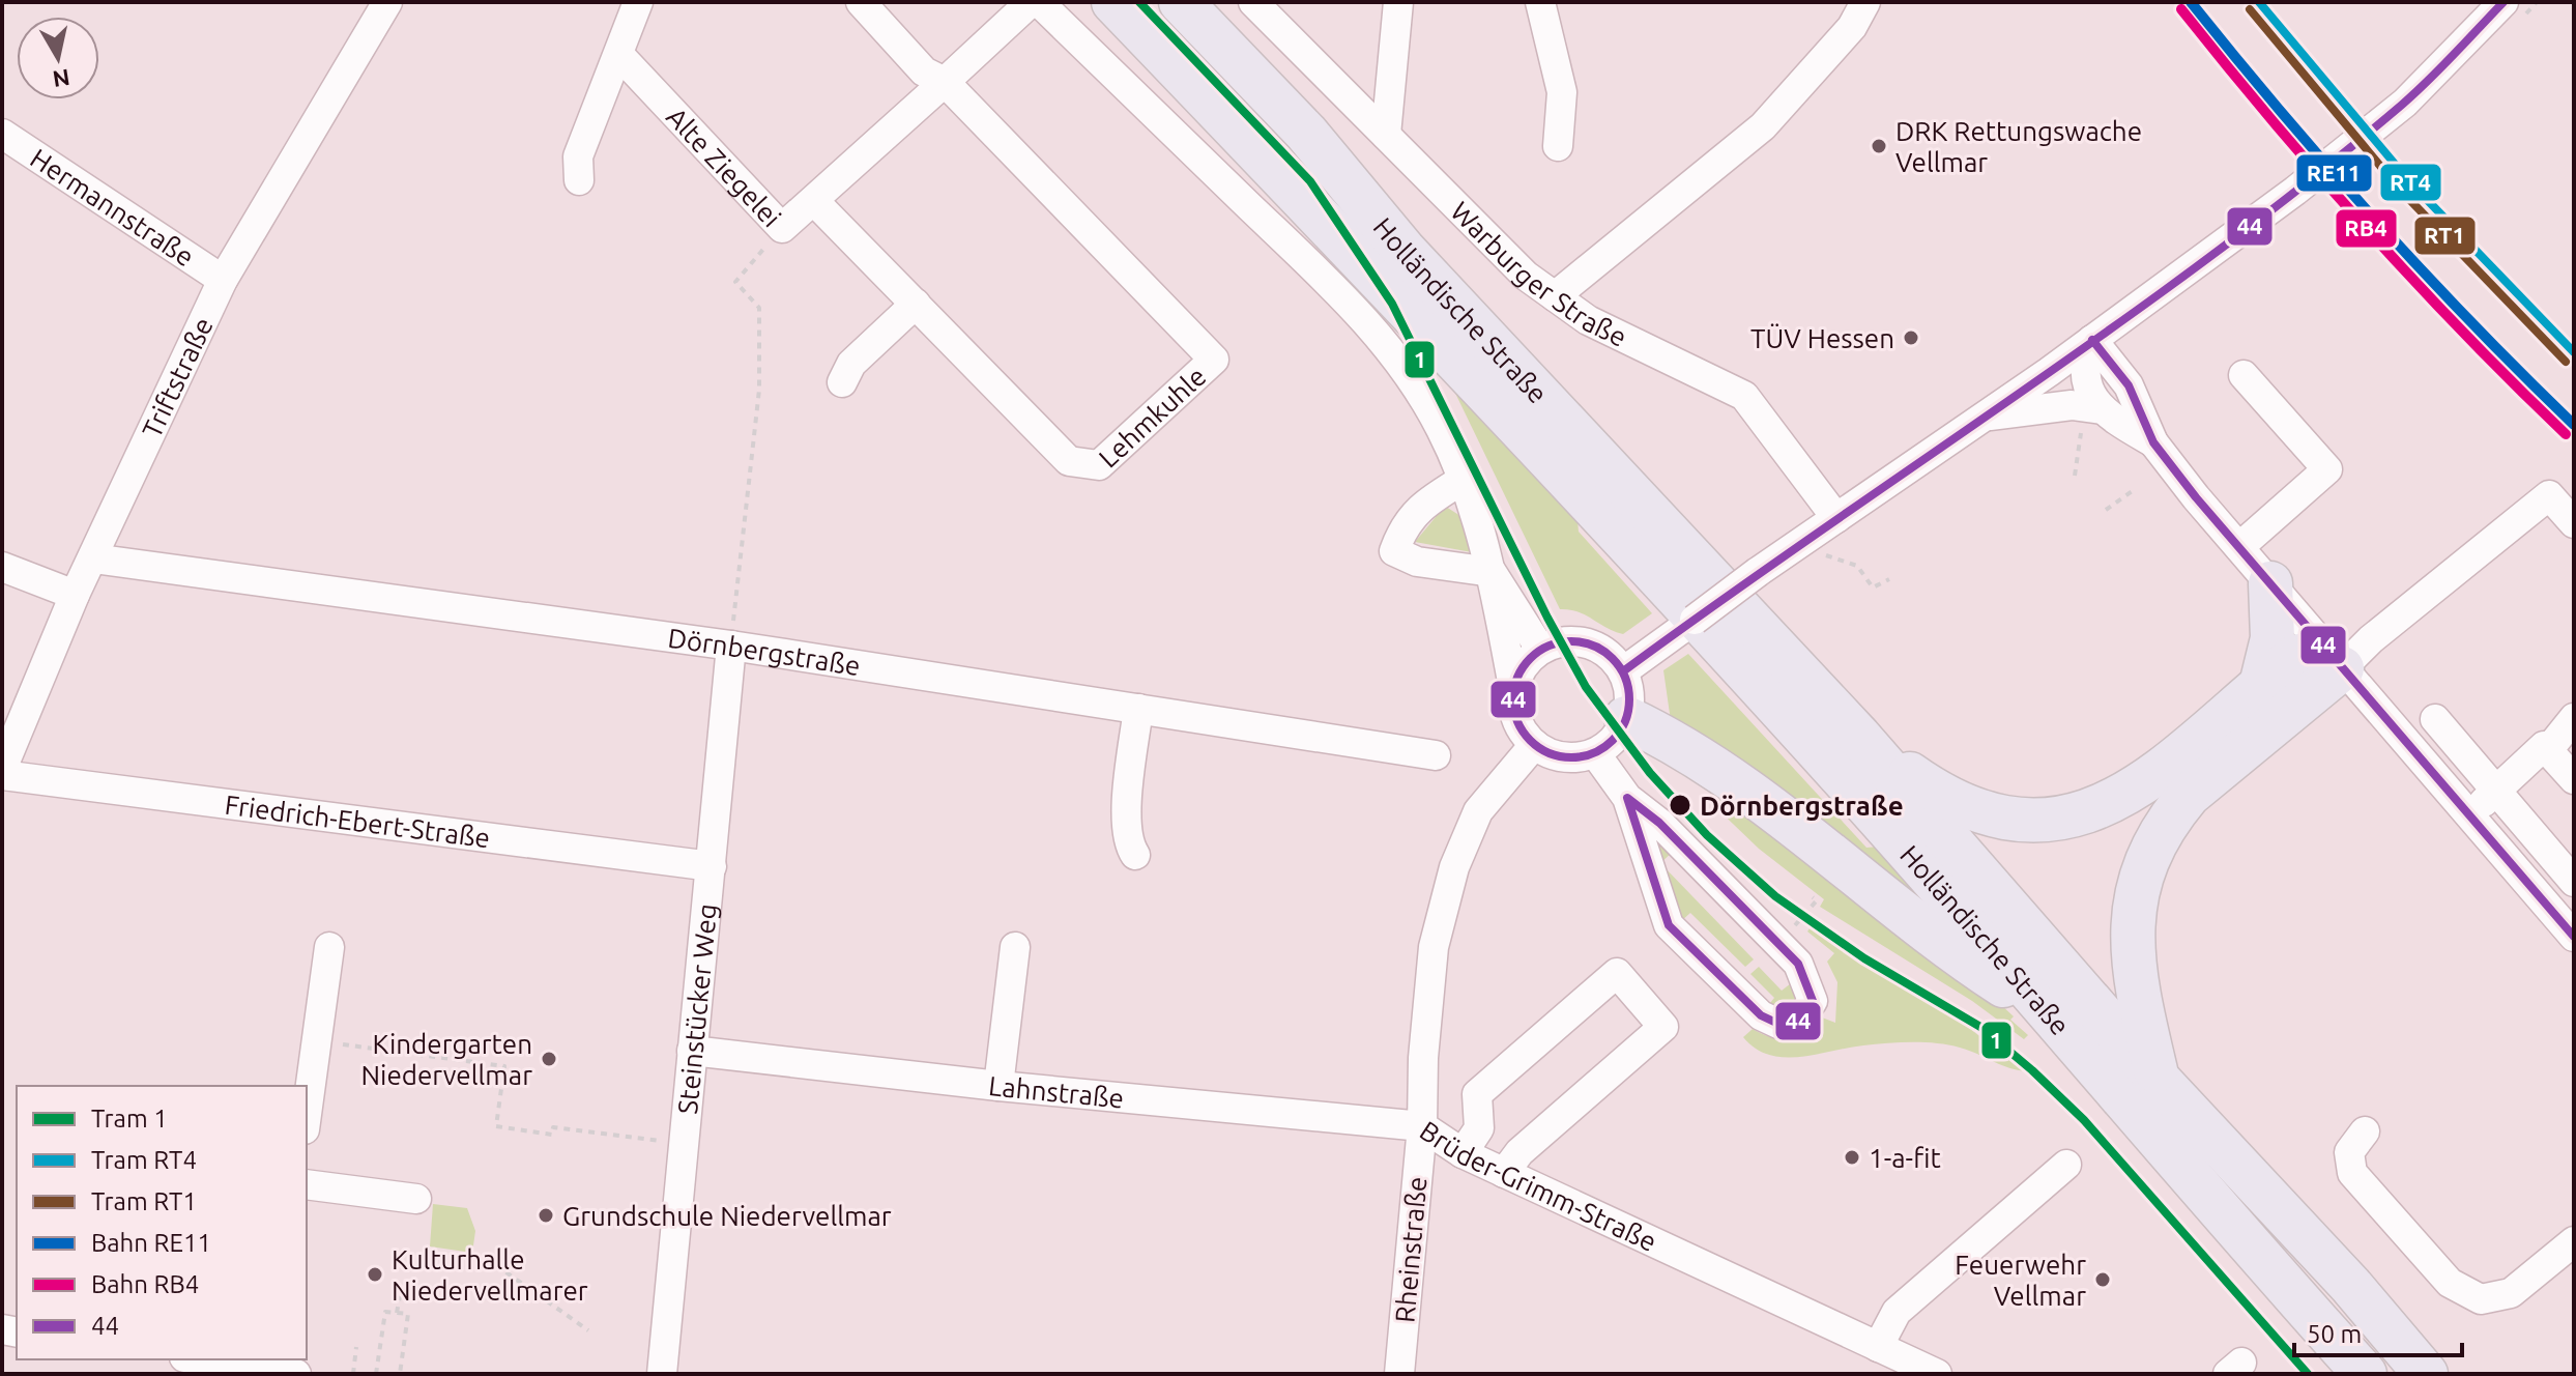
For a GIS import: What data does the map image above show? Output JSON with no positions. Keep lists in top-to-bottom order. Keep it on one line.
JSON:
{"streets":{"highway":["Holländische Straße"],"street":["Alte Ziegelei","Hermannstraße","Warburger Straße","Triftstraße","Lehmkuhle","Dörnbergstraße","Friedrich-Ebert-Straße","Steinstücker Weg","Lahnstraße","Brüder-Grimm-Straße","Rheinstraße"]},"crossings":[["Alte Ziegelei","Lehmkuhle"],["Hermannstraße","Triftstraße"],["Triftstraße","Dörnbergstraße"],["Triftstraße","Friedrich-Ebert-Straße"],["Dörnbergstraße","Steinstücker Weg"],["Friedrich-Ebert-Straße","Steinstücker Weg"],["Steinstücker Weg","Lahnstraße"],["Lahnstraße","Brüder-Grimm-Straße"],["Lahnstraße","Rheinstraße"],["Brüder-Grimm-Straße","Rheinstraße"]],"places":["DRK Rettungswache Vellmar","TÜV Hessen","Dörnbergstraße","Kindergarten Niedervellmar","1-a-fit","Grundschule Niedervellmar","Kulturhalle Niedervellmarer","Feuerwehr Vellmar"],"lines":["tram line 1","tram line RT4","rail line RE11","transit line 44","tram line RT1","rail line RB4"],"legend":["Tram 1","Tram RT4","Tram RT1","Bahn RE11","Bahn RB4","44"],"scale_bar":"50 m","north":"bottom"}
